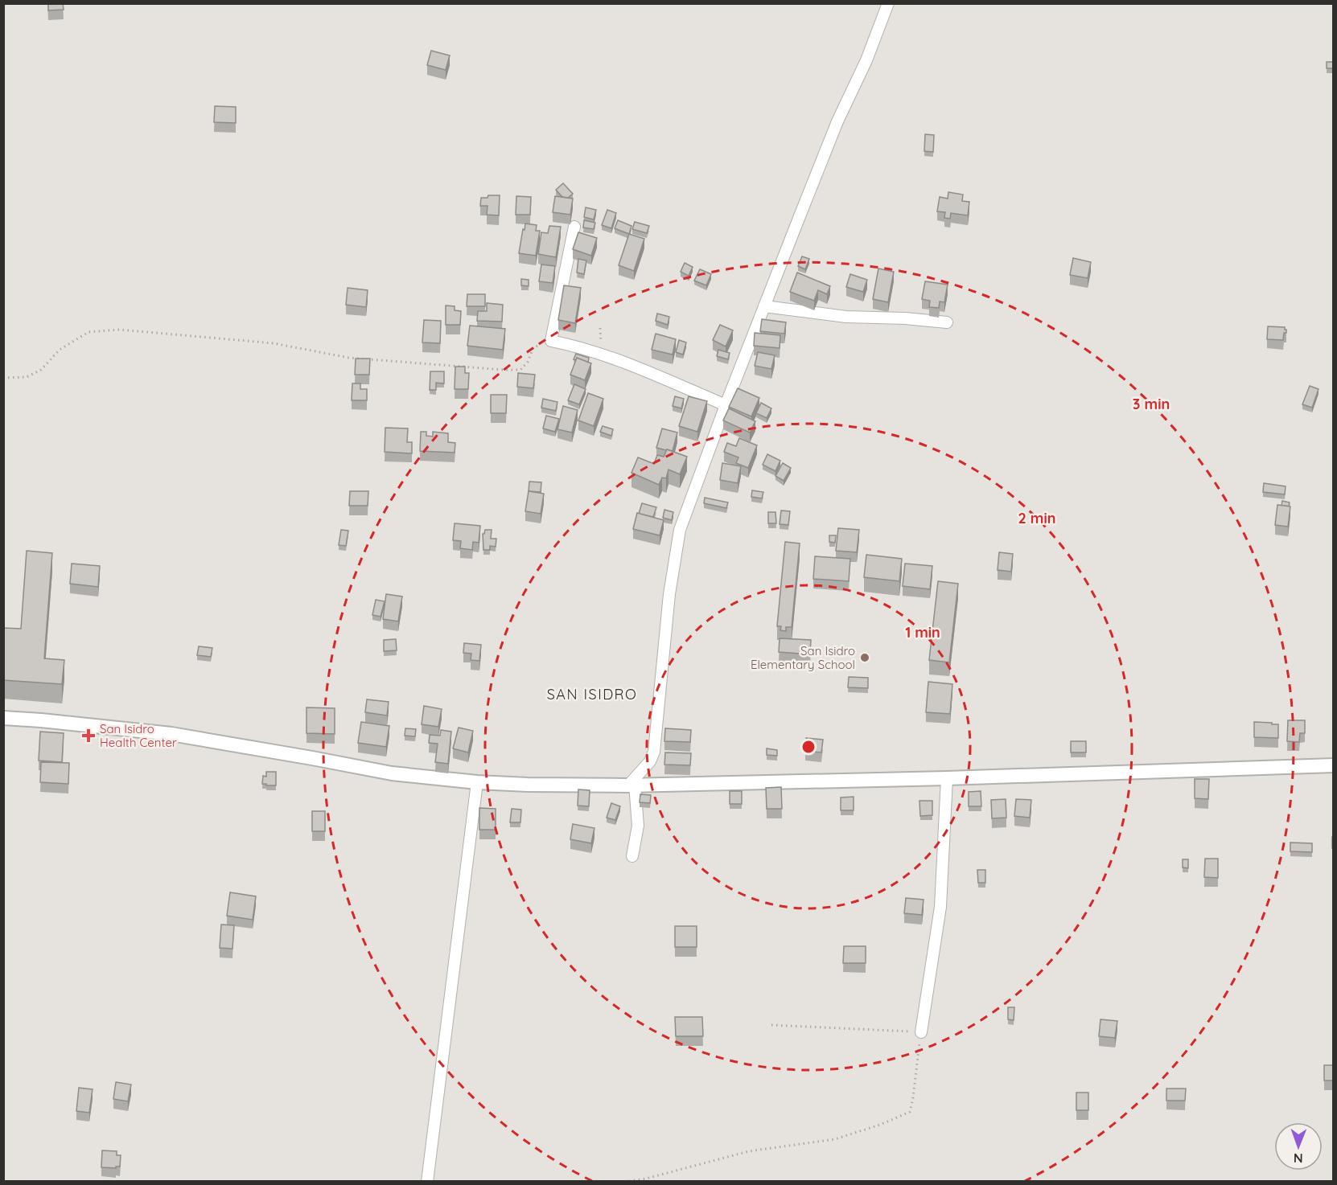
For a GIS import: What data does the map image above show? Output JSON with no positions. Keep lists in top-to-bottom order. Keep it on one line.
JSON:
{"districts":["SAN ISIDRO"],"places":{"other":["San Isidro Elementary School"],"health":["San Isidro Health Center"]},"north":"bottom","rings":["3 min","2 min","1 min"]}
